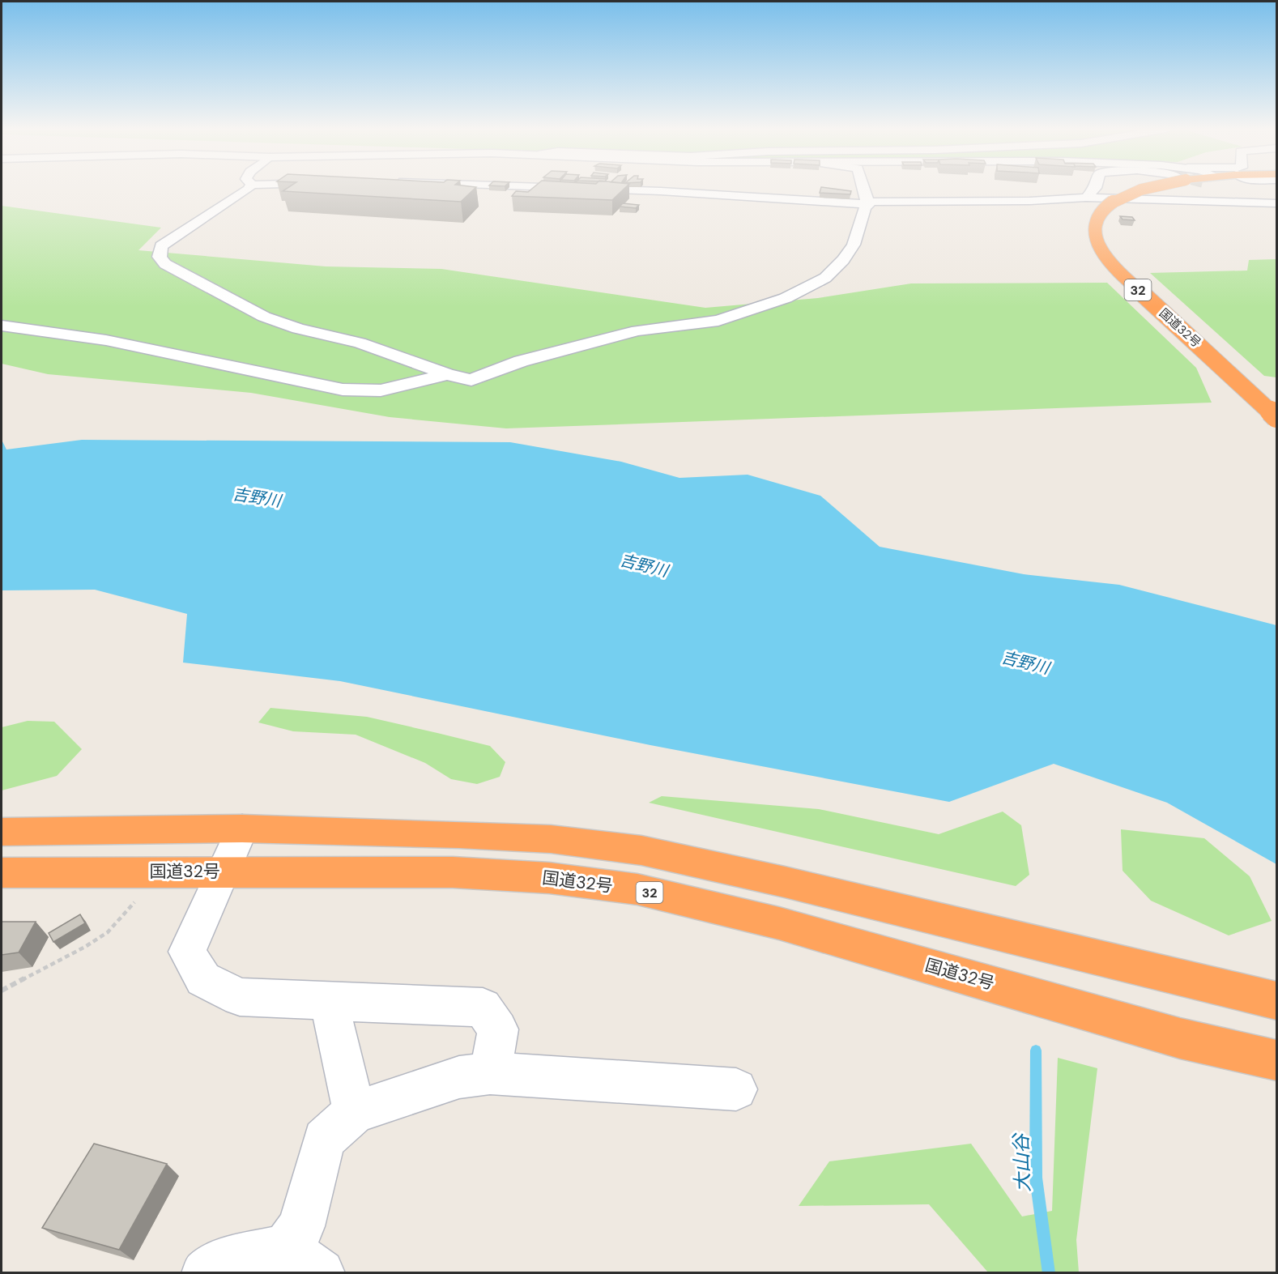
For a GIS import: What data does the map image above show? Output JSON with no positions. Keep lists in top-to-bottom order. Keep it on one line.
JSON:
{"streets":{"highway":["32","国道32号"]},"water":["吉野川","大山谷"]}
